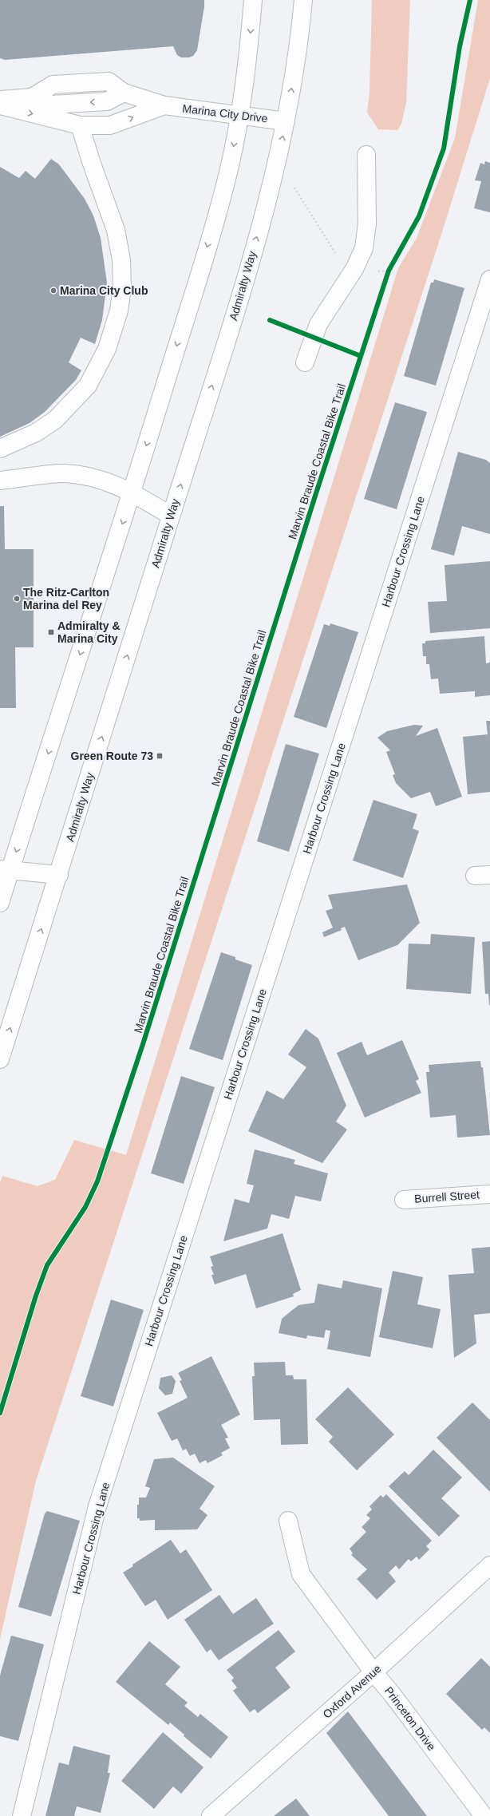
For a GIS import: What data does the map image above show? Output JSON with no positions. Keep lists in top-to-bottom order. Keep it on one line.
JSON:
{"streets":{"street":["Marina City Drive","Admiralty Way","Harbour Crossing Lane","Burrell Street","Oxford Avenue","Princeton Drive"],"cycle path":["Marvin Braude Coastal Bike Trail"]},"crossings":[["Marina City Drive","Admiralty Way"],["Oxford Avenue","Princeton Drive"]],"places":{"other":["Marina City Club","The Ritz-Carlton Marina del Rey"],"transit":["Admiralty & Marina City","Green Route 73"]}}
